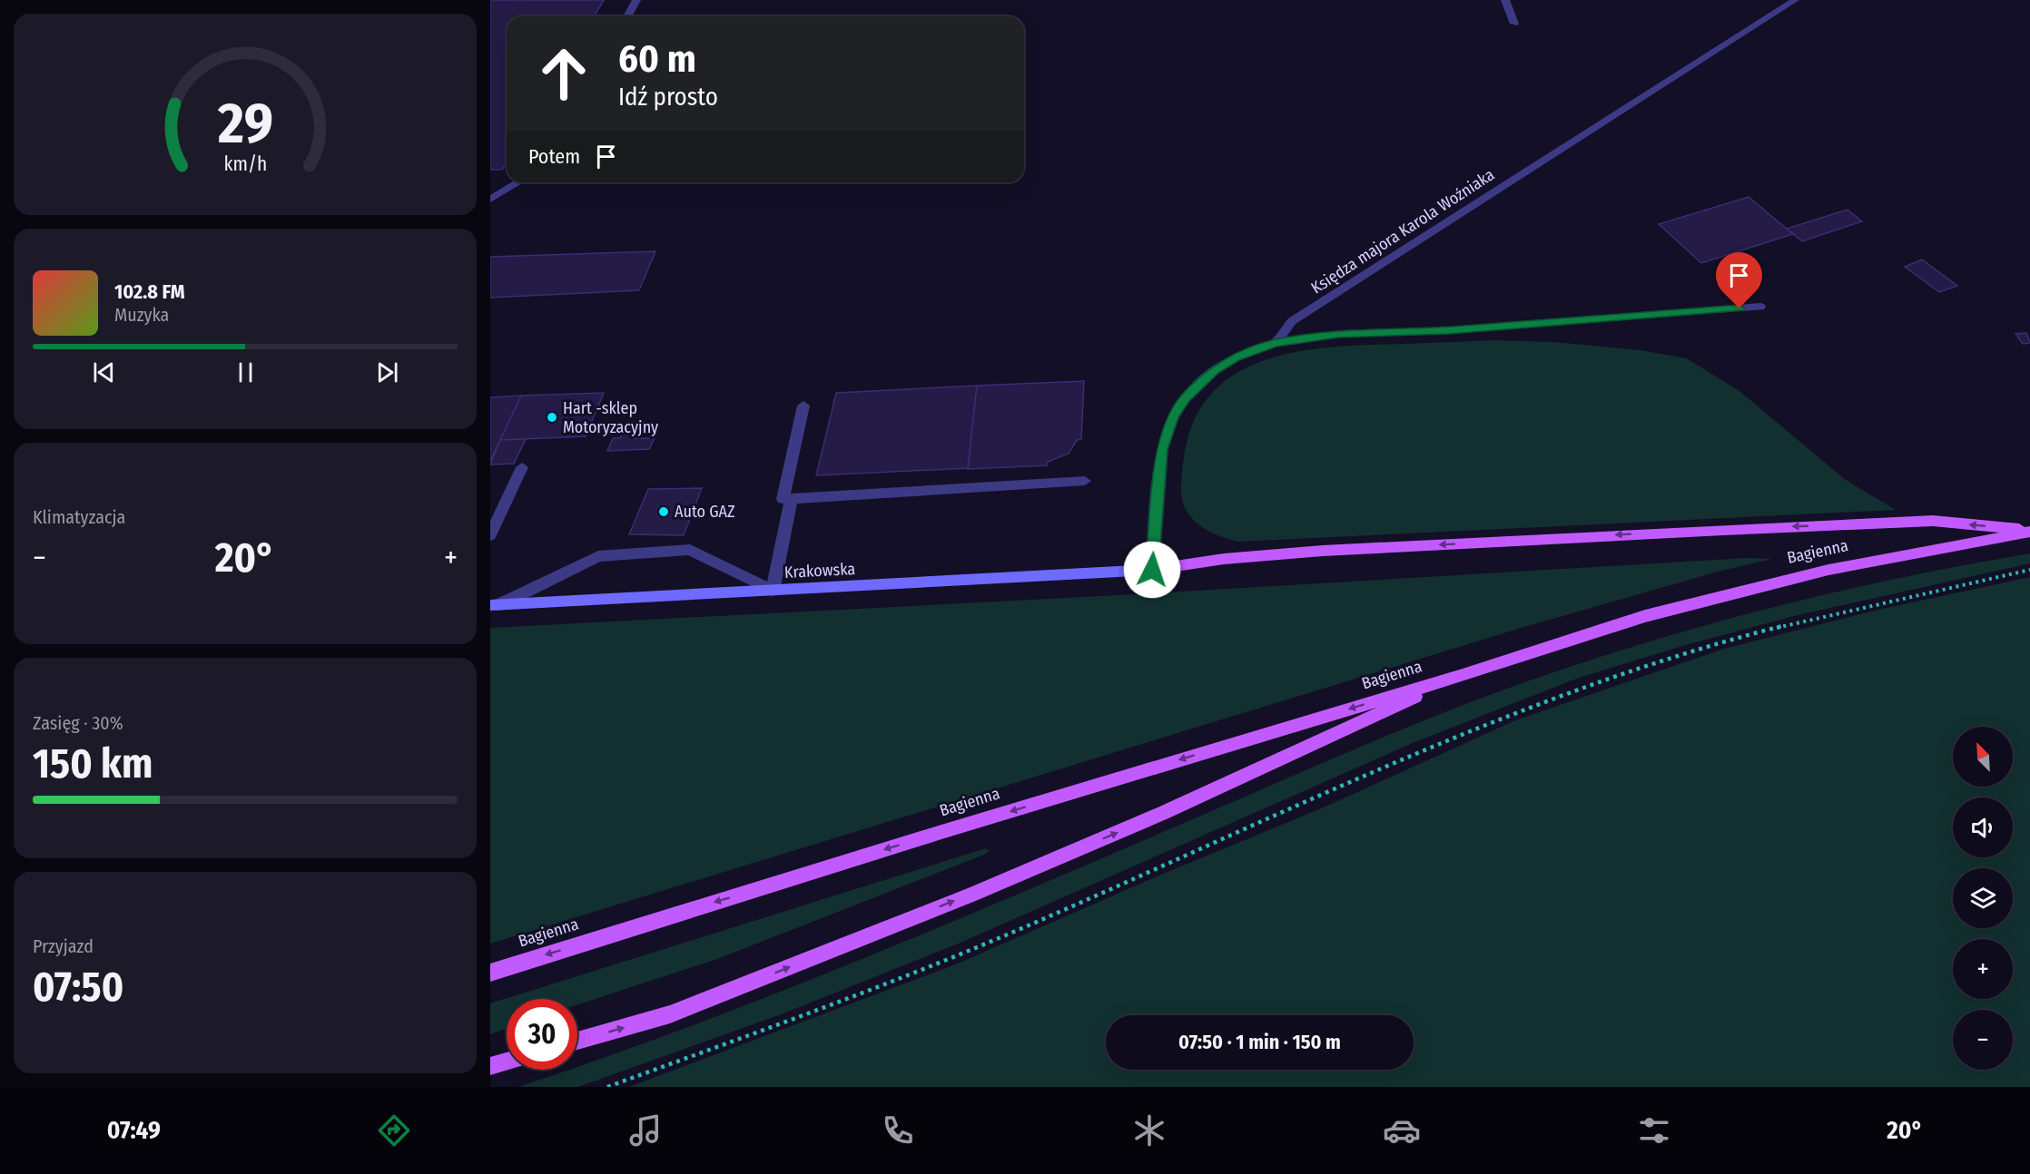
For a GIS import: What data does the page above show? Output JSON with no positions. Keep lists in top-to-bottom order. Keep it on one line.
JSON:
{"streets":{"main road":["Bagienna"],"street":["Księdza majora Karola Woźniaka","Krakowska"]},"places":["Hart -sklep Motoryzacyjny","Auto GAZ"],"north":"top left","page":{"turn":["60 m","Idź prosto"],"then":"Potem","song":["102.8 FM","Muzyka"],"tile":["Klimatyzacja",["Zasięg · 30%","150 km"],["Przyjazd","07:50"]],"heat":["−","20°","+"],"map_buttons":["+","−"],"limit":"30","trip":"07:50 · 1 min · 150 m","tabs":["07:49","20°"],"gauge":["29","km/h"]}}
